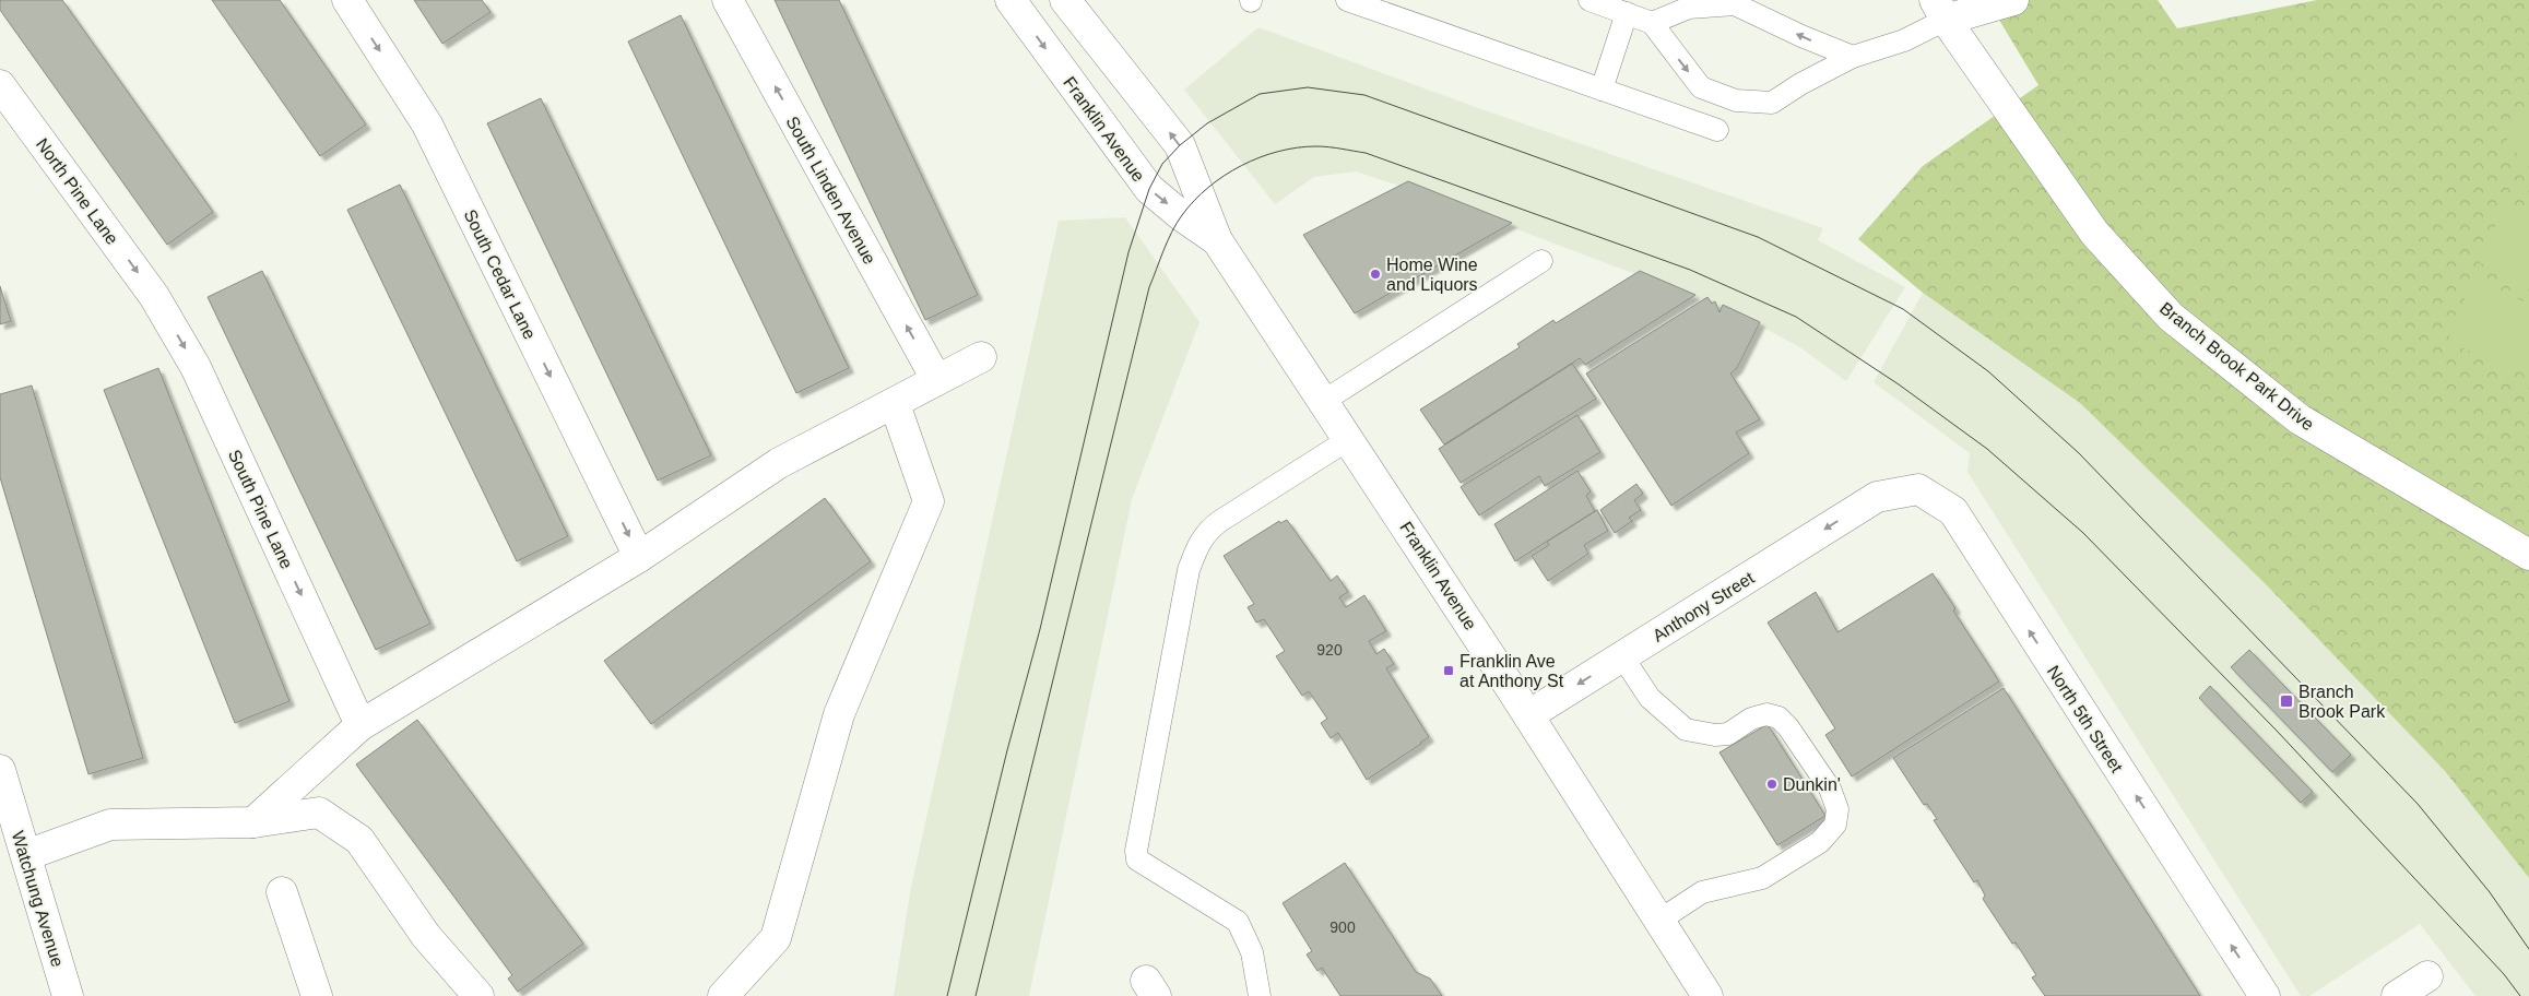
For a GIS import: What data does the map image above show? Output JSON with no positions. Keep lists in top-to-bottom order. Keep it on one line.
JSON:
{"streets":{"street":["Franklin Avenue","South Linden Avenue","North Pine Lane","South Cedar Lane","Branch Brook Park Drive","South Pine Lane","Anthony Street","North 5th Street","Watchung Avenue"]},"crossings":[["Franklin Avenue","Anthony Street"],["North Pine Lane","South Pine Lane"],["Anthony Street","North 5th Street"]],"one_way":["South Linden Avenue","North Pine Lane","South Cedar Lane","South Pine Lane","Anthony Street","North 5th Street"],"places":{"other":["Home Wine and Liquors","Dunkin'"],"transit":["Franklin Ave at Anthony St","Branch Brook Park"]},"house_numbers":["920","900"]}
